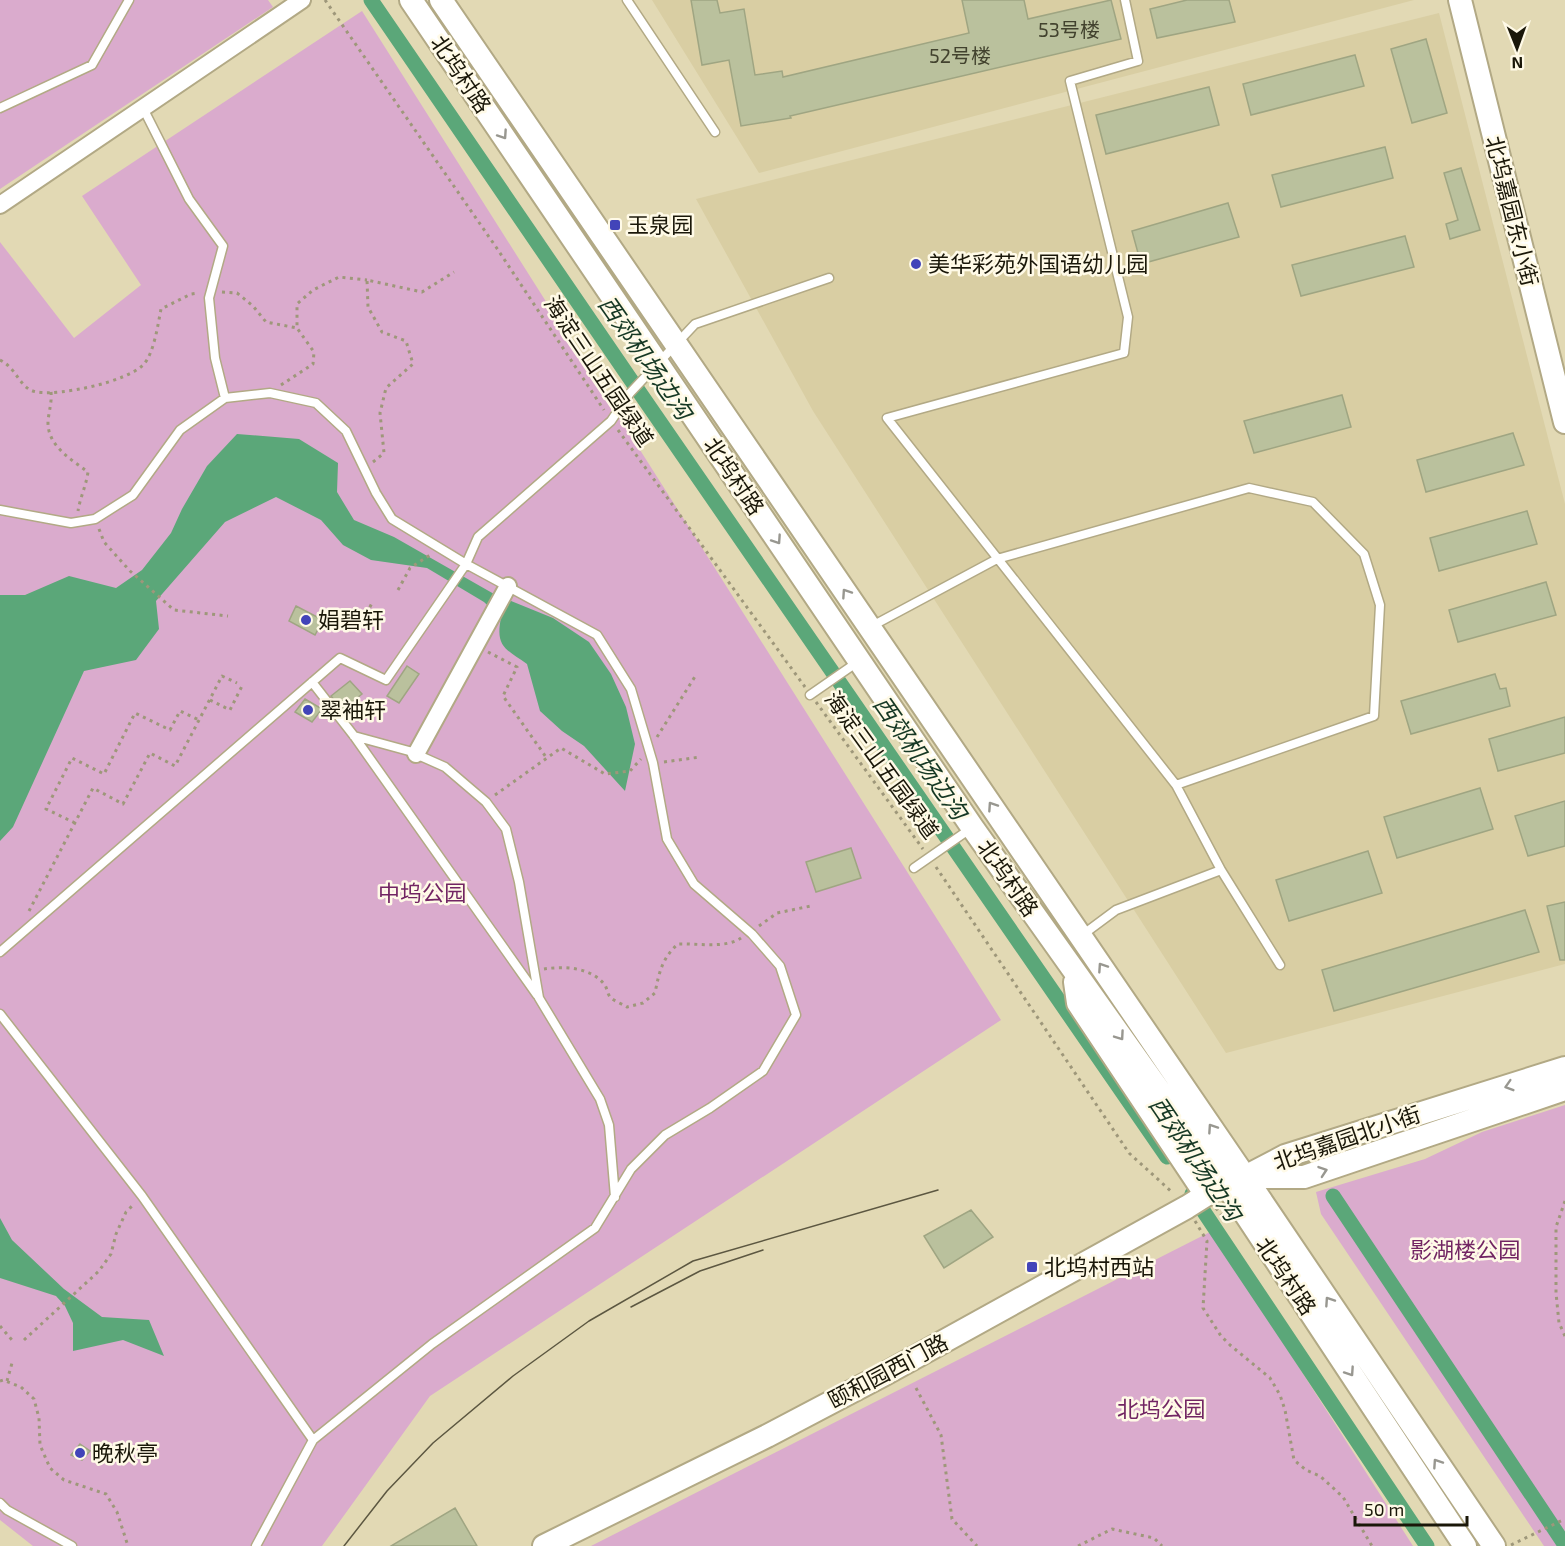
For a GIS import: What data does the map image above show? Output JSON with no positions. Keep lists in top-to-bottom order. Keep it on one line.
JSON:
{"streets":{"main road":["北坞村路","北坞嘉园东小街","北坞嘉园北小街","颐和园西门路"],"path":["海淀三山五园绿道"]},"crossings":[["北坞村路","海淀三山五园绿道"],["北坞村路","北坞嘉园北小街"],["北坞村路","颐和园西门路"],["海淀三山五园绿道","北坞嘉园北小街"],["海淀三山五园绿道","颐和园西门路"],["北坞嘉园北小街","颐和园西门路"]],"water":["西郊机场边沟"],"parks":["中坞公园","影湖楼公园","北坞公园"],"places":{"transit":["玉泉园","北坞村西站"],"other":["美华彩苑外国语幼儿园","娟碧轩","翠袖轩","晚秋亭"]},"house_numbers":["53号楼","52号楼"],"scale_bar":"50 m","north":"bottom"}
